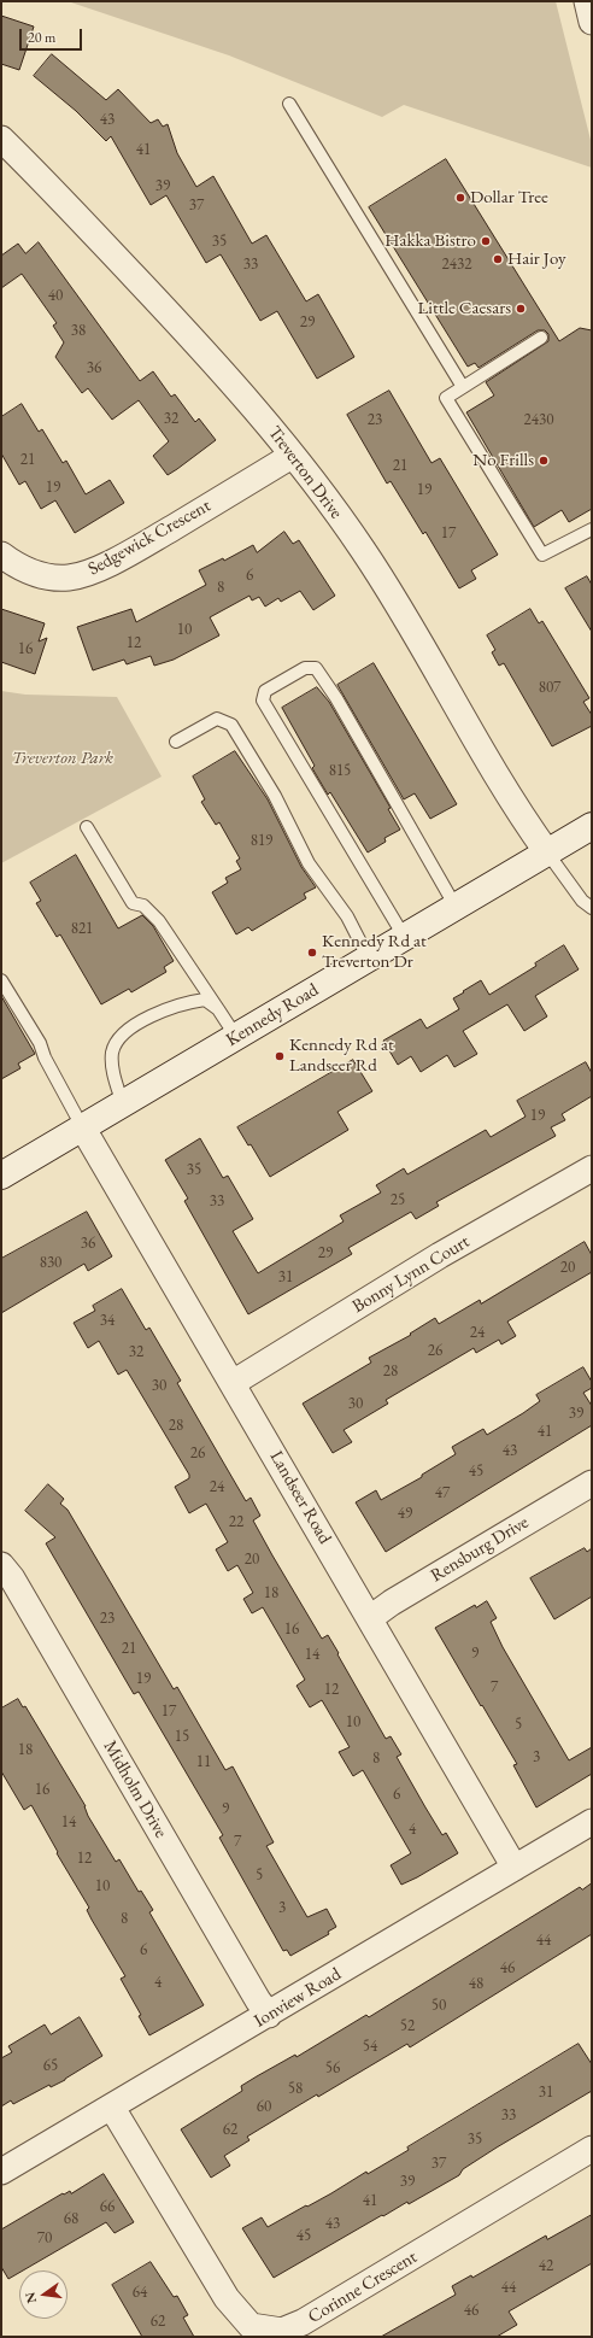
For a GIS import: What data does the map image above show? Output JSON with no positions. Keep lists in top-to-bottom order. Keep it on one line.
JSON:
{"streets":{"main road":["Kennedy Road"],"street":["Treverton Drive","Sedgewick Crescent","Bonny Lynn Court","Landseer Road","Rensburg Drive","Midholm Drive","Ionview Road","Corinne Crescent"]},"crossings":[["Treverton Drive","Sedgewick Crescent"],["Treverton Drive","Kennedy Road"],["Kennedy Road","Landseer Road"],["Bonny Lynn Court","Landseer Road"],["Landseer Road","Rensburg Drive"],["Landseer Road","Ionview Road"],["Midholm Drive","Ionview Road"],["Ionview Road","Corinne Crescent"]],"parks":["Treverton Park"],"places":["Dollar Tree","Hakka Bistro","Hair Joy","Little Caesars","No Frills","Kennedy Rd at Treverton Dr","Kennedy Rd at Landseer Rd"],"house_numbers":["43","41","39","37","35","33","2432","40","29","38","36","32","23","2430","21","21","19","19","17","6","8","10","12","16","807","815","819","821","19","35","25","33","36","29","830","20","31","34","24","26","32","28","30","30","39","28","41","43","26","45","24","47","49","22","20","18","23","16","21","9","14","19","7","12","17","10","5","15","18","3","8","11","16","6","9","14","4","7","12","5","10","3","8","44","6","46","4","48","50","52","54","65","56","58","31","60","33","62","35","37","39","41","66","68","43","45","70","42","44","64","46","62"],"scale_bar":"20 m","north":"left"}
